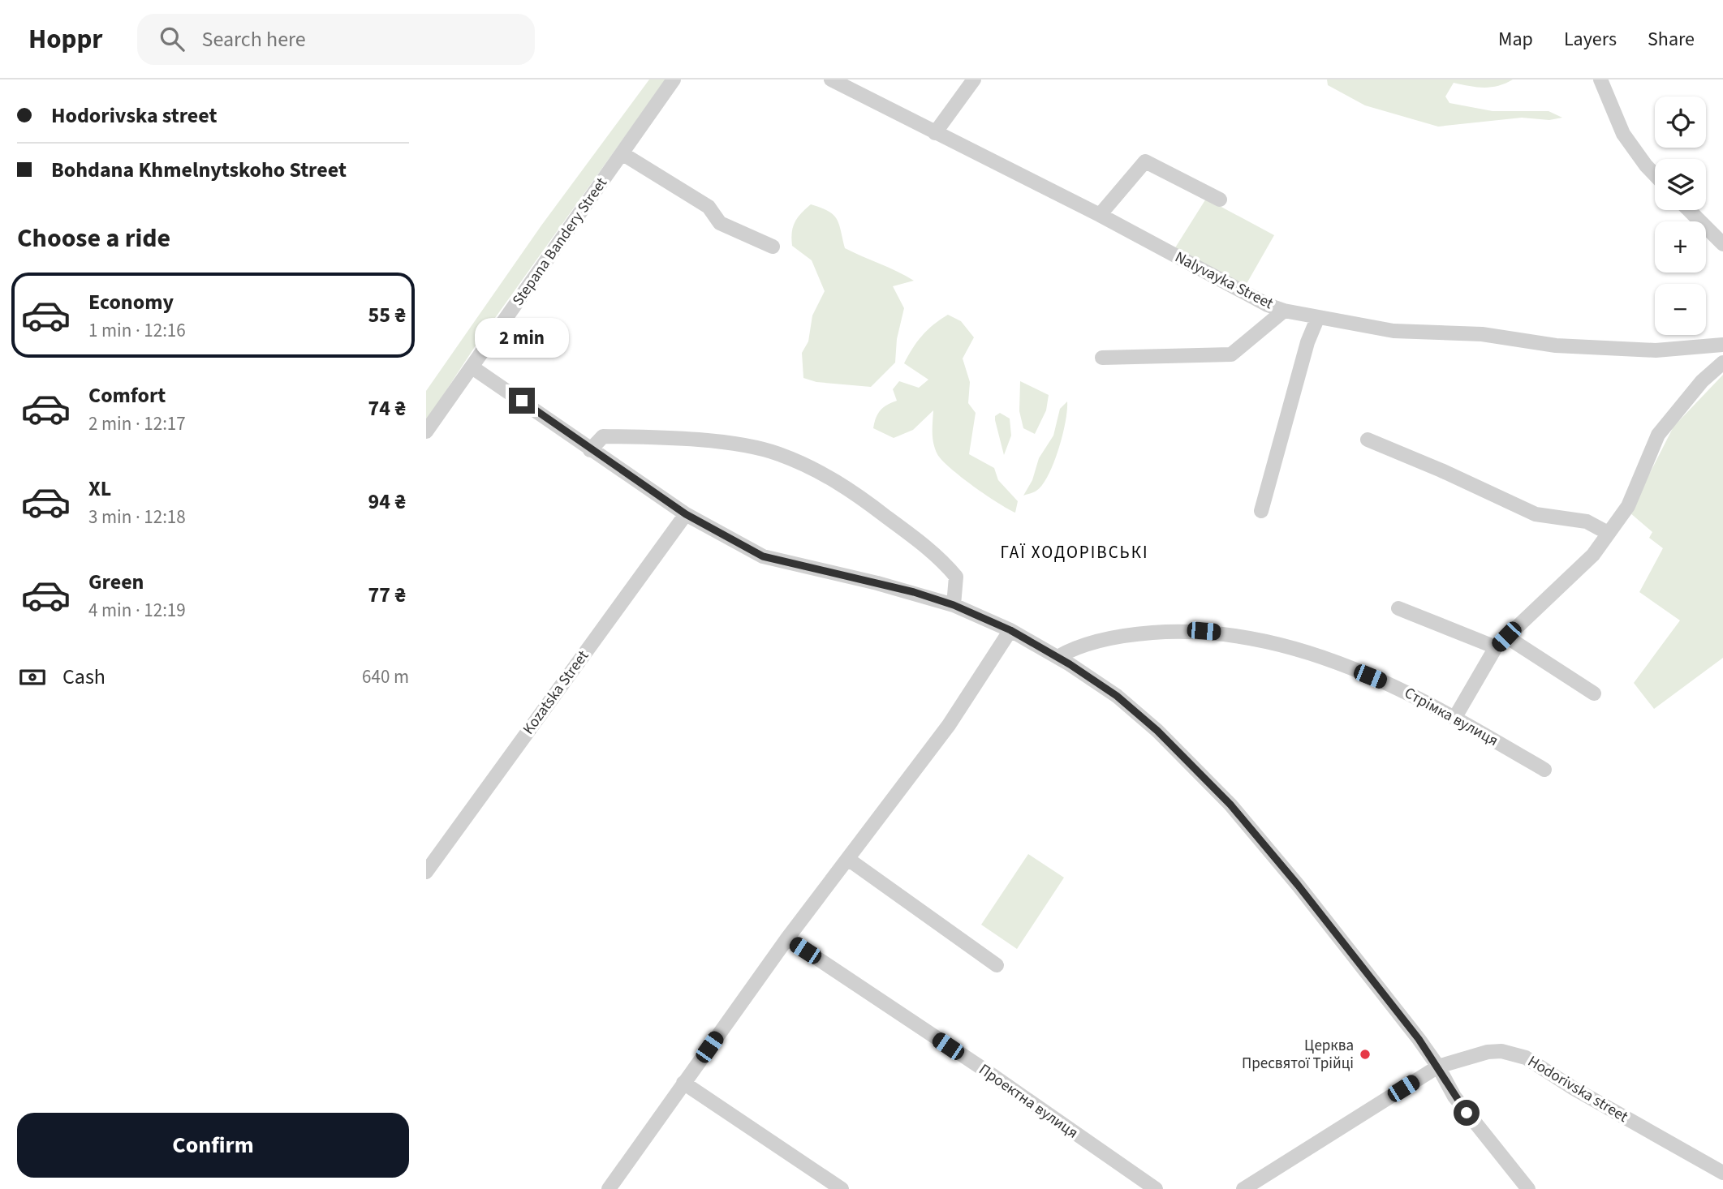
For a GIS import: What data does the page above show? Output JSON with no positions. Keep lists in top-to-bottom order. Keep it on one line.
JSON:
{"streets":{"street":["Stepana Bandery Street","Nalyvayka Street","Kozatska Street","Стрімка вулиця","Hodorivska street","Проектна вулиця"]},"districts":["ГАЇ ХОДОРІВСЬКІ"],"places":["Церква Пресвятої Трійці"],"page":{"header":"Hoppr","search":"Search here","nav":["Map","Layers","Share"],"banner":["Hodorivska street","Bohdana Khmelnytskoho Street"],"map_buttons":["+","−"],"heading":"Choose a ride","list":[{"name":"Economy","note":"1 min · 12:16","value":"55 ₴"},{"name":"Comfort","note":"2 min · 12:17","value":"74 ₴"},{"name":"XL","note":"3 min · 12:18","value":"94 ₴"},{"name":"Green","note":"4 min · 12:19","value":"77 ₴"}],"bubble":"2 min","pay":["Cash","640 m"],"buttons":"Confirm"}}
